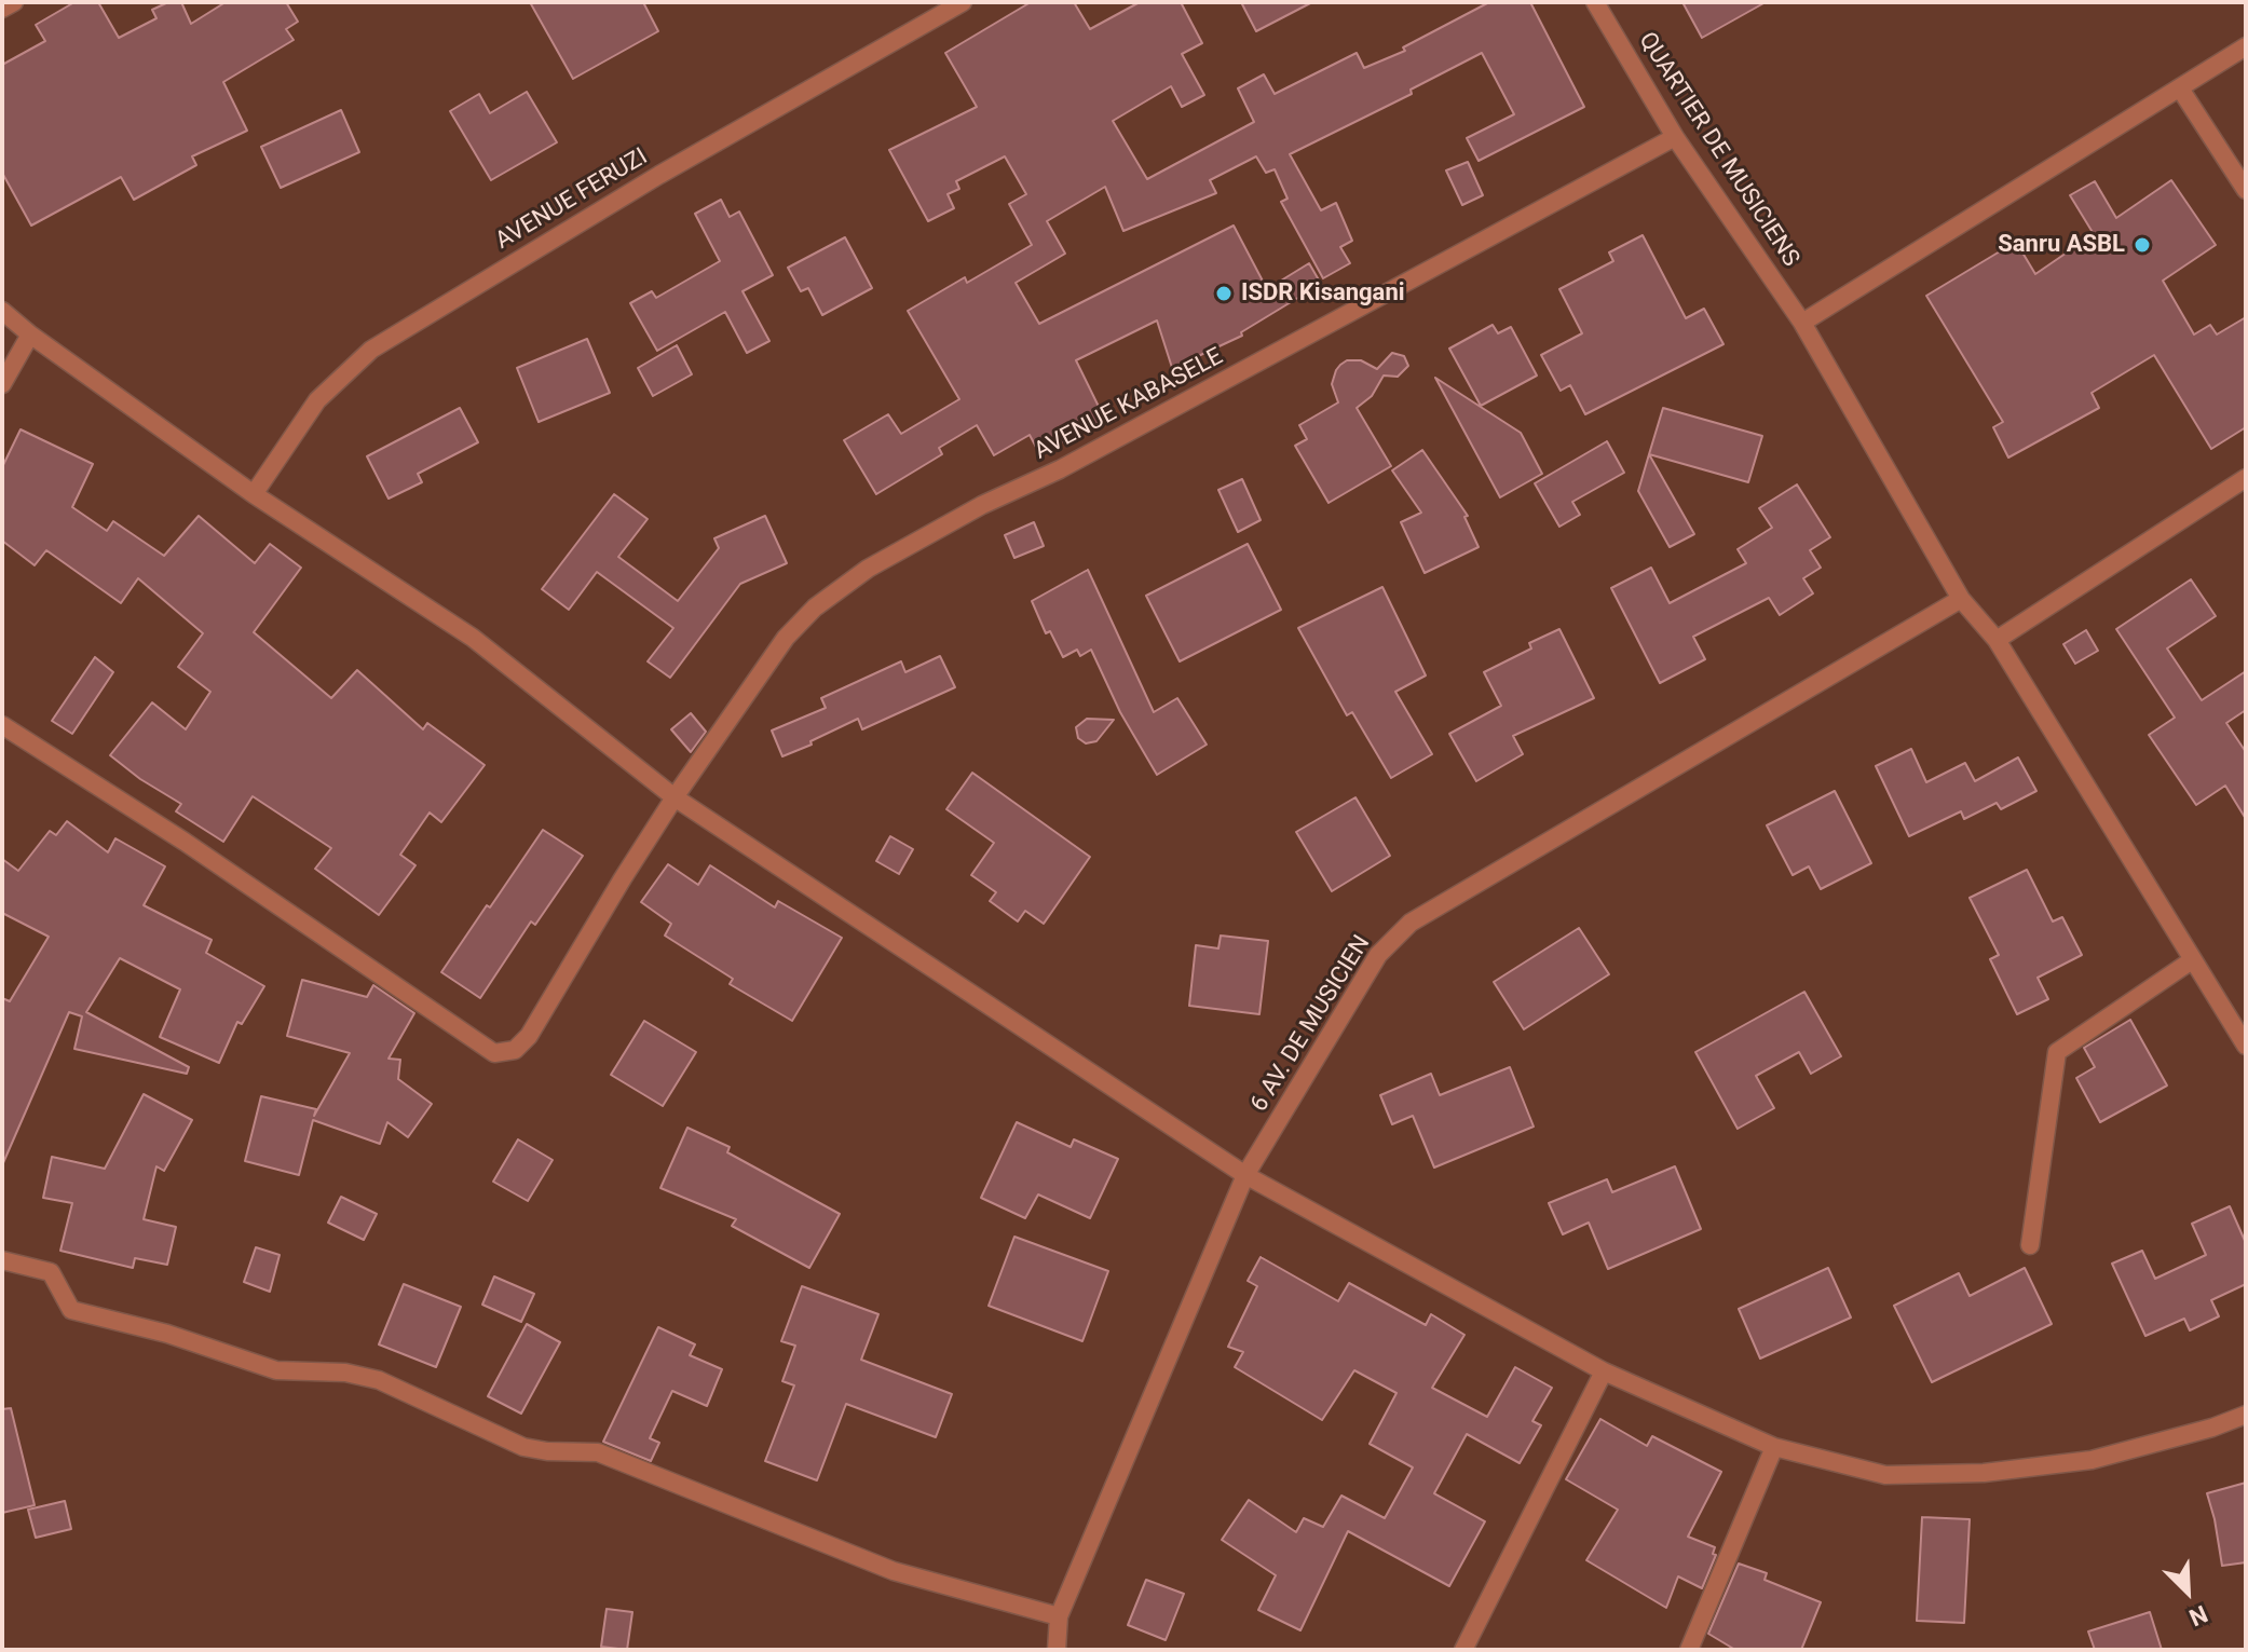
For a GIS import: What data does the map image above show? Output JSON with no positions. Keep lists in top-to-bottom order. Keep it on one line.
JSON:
{"streets":{"street":["QUARTIER DE MUSICIENS","AVENUE FERUZI","AVENUE KABASELE","6 AV. DE MUSICIEN"]},"crossings":[["QUARTIER DE MUSICIENS","AVENUE KABASELE"],["QUARTIER DE MUSICIENS","6 AV. DE MUSICIEN"]],"places":["Sanru ASBL","ISDR Kisangani"],"north":"bottom right"}
